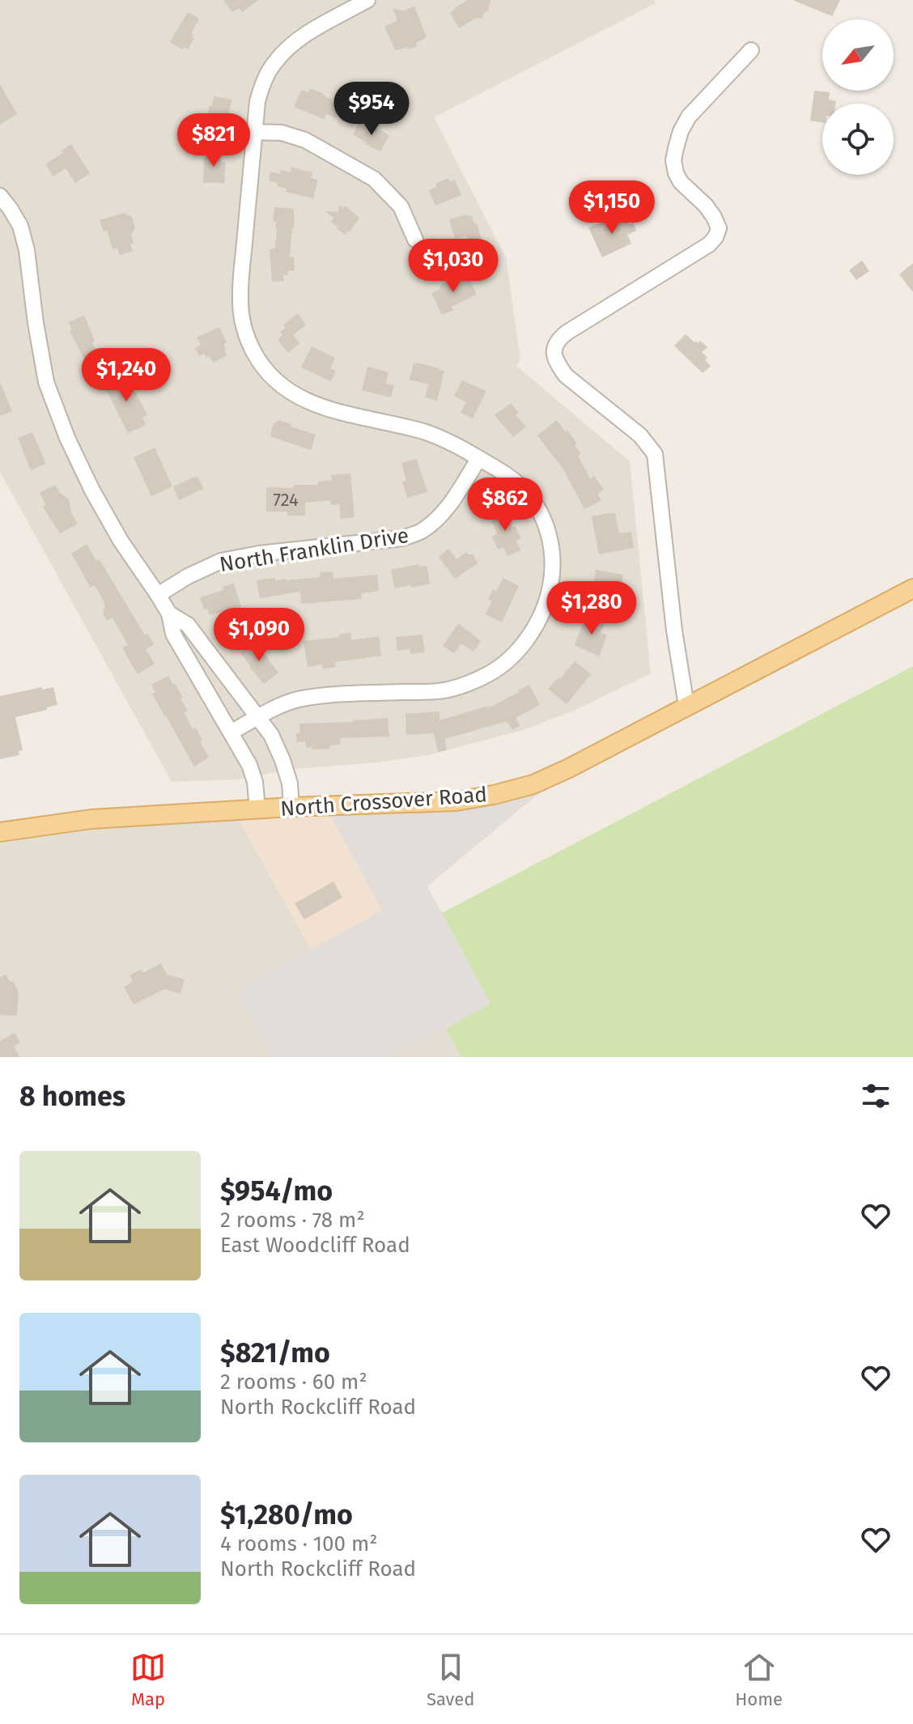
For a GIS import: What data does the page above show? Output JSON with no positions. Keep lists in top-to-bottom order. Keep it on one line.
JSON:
{"streets":{"main road":["North Crossover Road"],"street":["North Franklin Drive"]},"house_numbers":["724"],"north":"bottom left","page":{"price":["$954","$821","$1,150","$1,030","$1,240","$862","$1,280","$1,090"],"heading":"8 homes","list":[{"name":"$954/mo","note":"2 rooms · 78 m² · East Woodcliff Road"},{"name":"$821/mo","note":"2 rooms · 60 m² · North Rockcliff Road"},{"name":"$1,280/mo","note":"4 rooms · 100 m² · North Rockcliff Road"}],"tabs":["Map","Saved","Home"]}}
